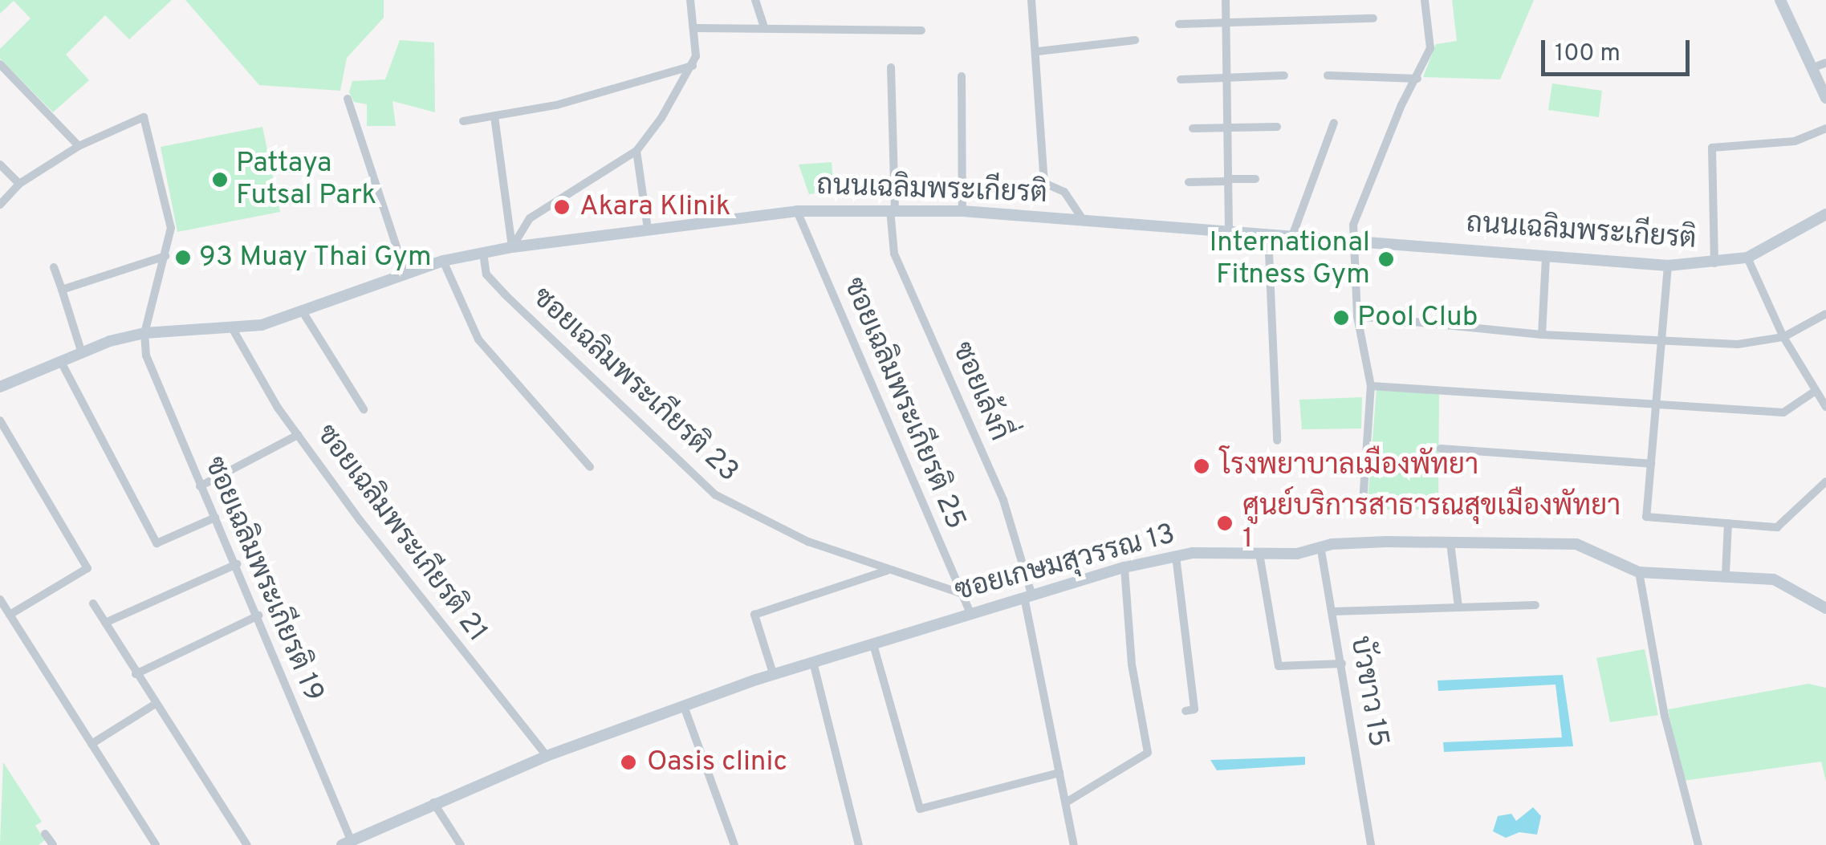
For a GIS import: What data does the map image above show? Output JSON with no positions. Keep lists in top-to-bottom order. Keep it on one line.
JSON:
{"streets":{"main road":["ถนนเฉลิมพระเกียรติ","ซอยเกษมสุวรรณ 13"],"street":["ซอยเฉลิมพระเกียรติ 23","ซอยเล้งกี่","ซอยเฉลิมพระเกียรติ 25","ซอยเฉลิมพระเกียรติ 21","ซอยเฉลิมพระเกียรติ 19","บัวขาว 15"]},"crossings":[["ถนนเฉลิมพระเกียรติ","ซอยเฉลิมพระเกียรติ 23"],["ถนนเฉลิมพระเกียรติ","ซอยเล้งกี่"],["ถนนเฉลิมพระเกียรติ","ซอยเฉลิมพระเกียรติ 25"],["ถนนเฉลิมพระเกียรติ","ซอยเฉลิมพระเกียรติ 21"],["ถนนเฉลิมพระเกียรติ","ซอยเฉลิมพระเกียรติ 19"],["ซอยเฉลิมพระเกียรติ 23","ซอยเฉลิมพระเกียรติ 25"],["ซอยเล้งกี่","ซอยเกษมสุวรรณ 13"],["ซอยเฉลิมพระเกียรติ 25","ซอยเกษมสุวรรณ 13"],["ซอยเฉลิมพระเกียรติ 21","ซอยเกษมสุวรรณ 13"],["ซอยเกษมสุวรรณ 13","ซอยเฉลิมพระเกียรติ 19"],["ซอยเกษมสุวรรณ 13","บัวขาว 15"]],"places":["Pattaya Futsal Park","Akara Klinik","93 Muay Thai Gym","International Fitness Gym","Pool Club","โรงพยาบาลเมืองพัทยา","ศูนย์บริการสาธารณสุขเมืองพัทยา 1","Oasis clinic"],"scale_bar":"100 m"}
